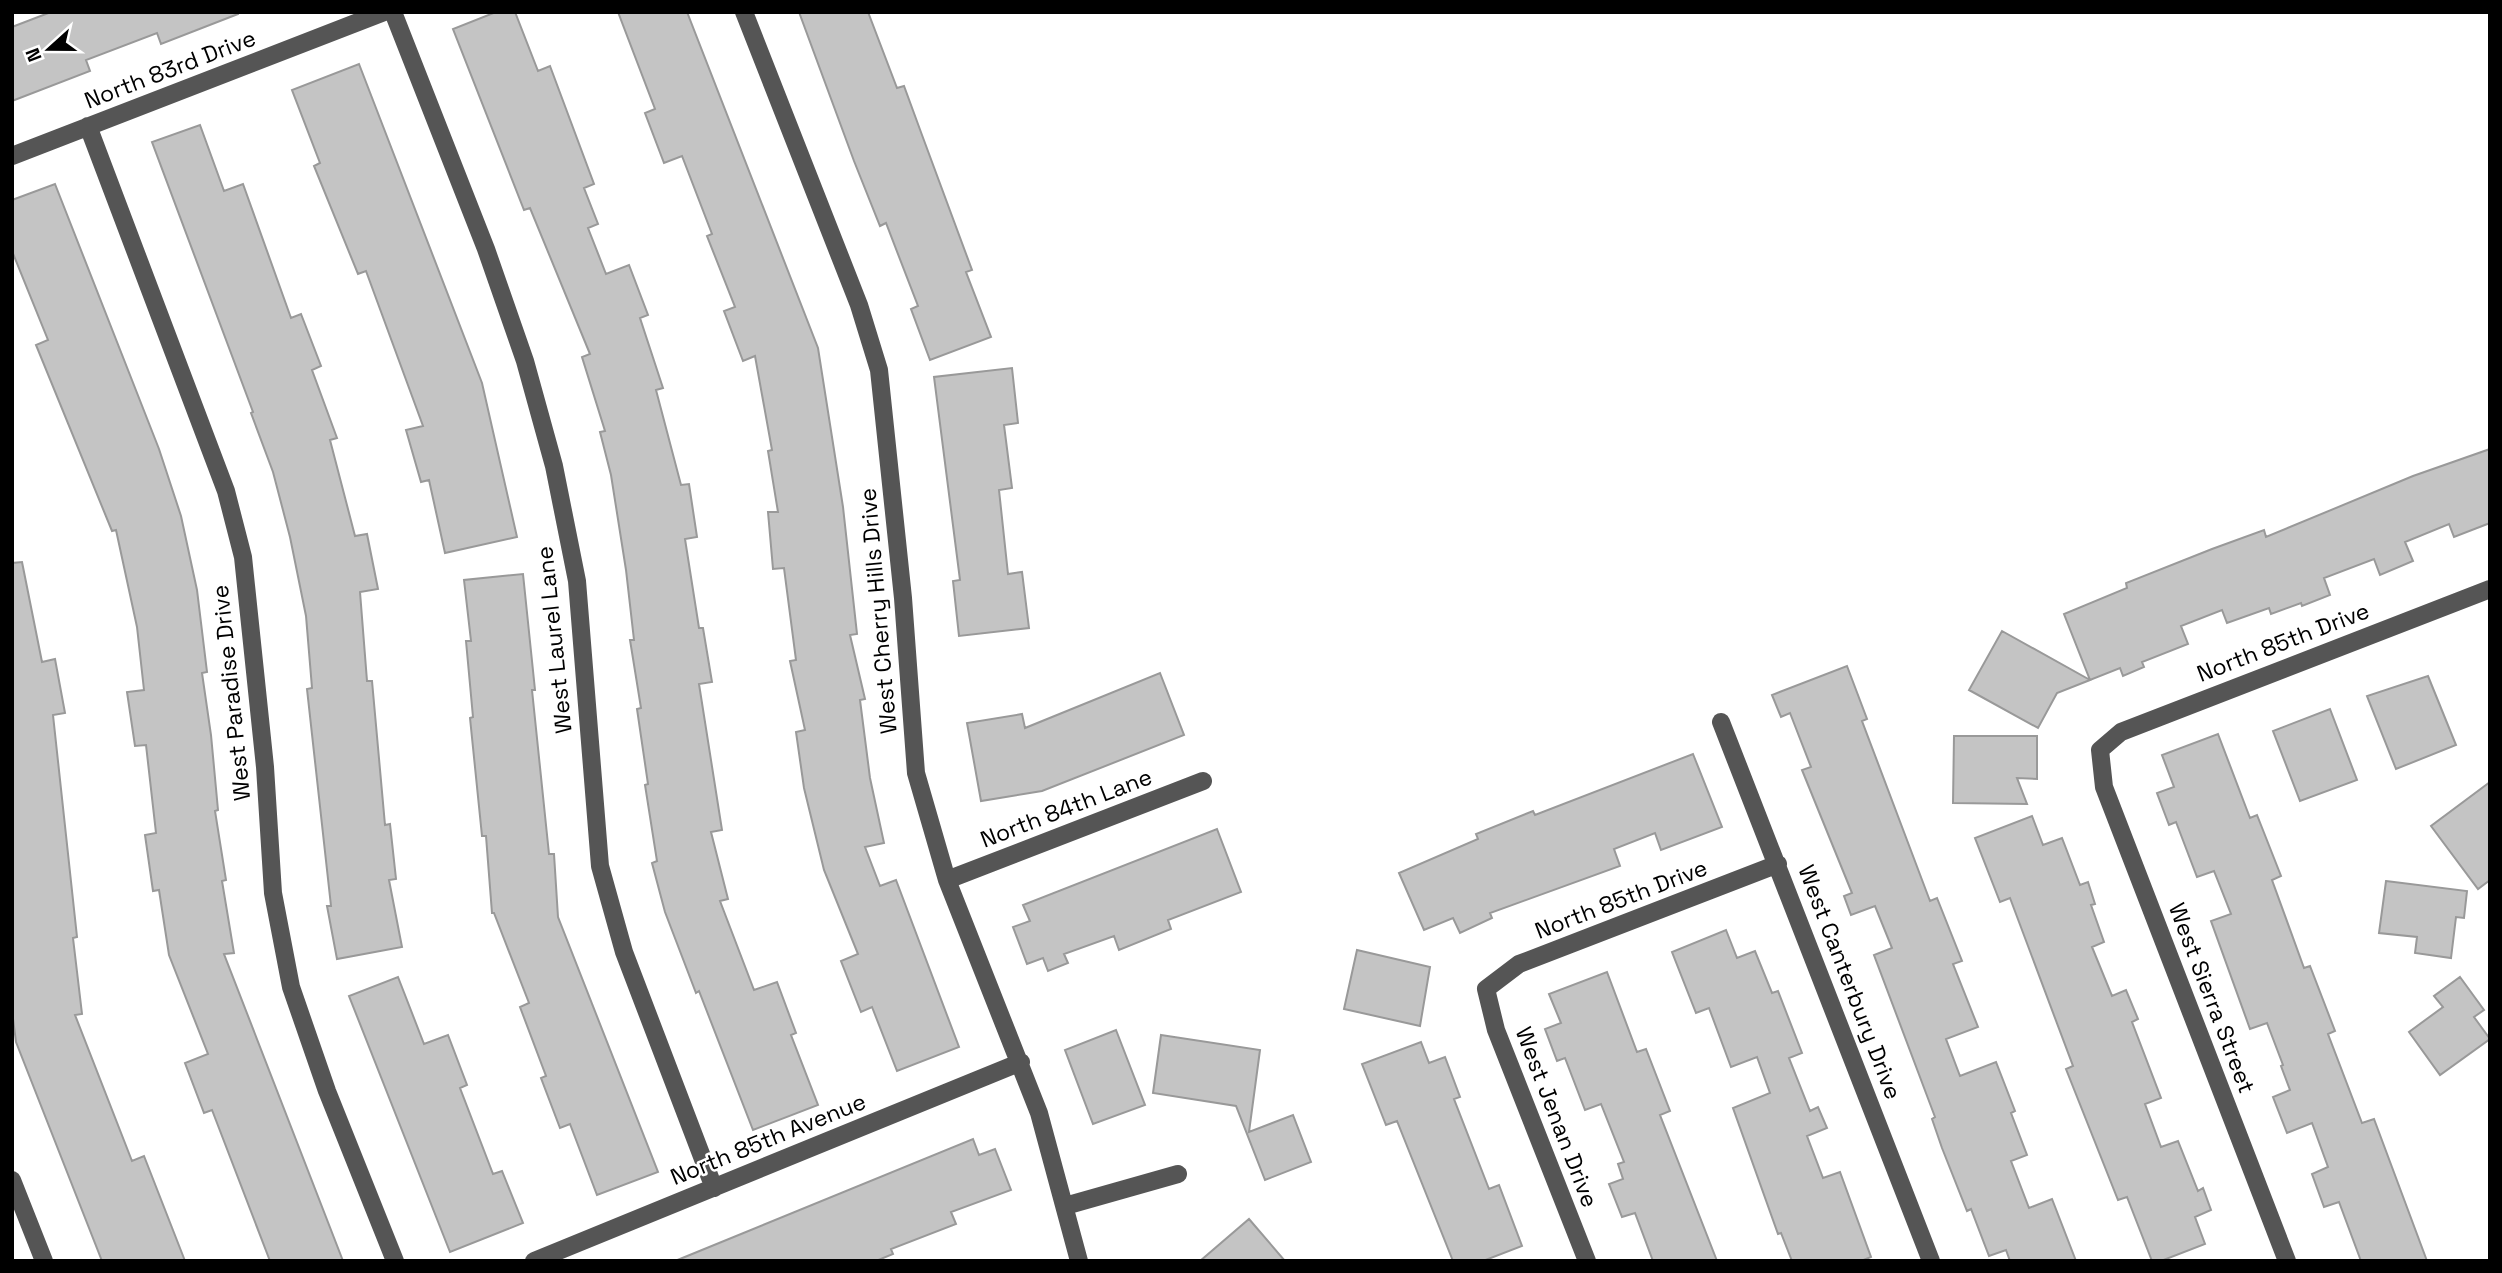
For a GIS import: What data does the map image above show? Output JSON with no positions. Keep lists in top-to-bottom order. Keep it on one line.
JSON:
{"streets":{"street":["North 83rd Drive","West Cherry Hills Drive","West Laurel Lane","North 85th Drive","West Paradise Drive","North 84th Lane","West Canterbury Drive","West Sierra Street","West Jenan Drive","North 85th Avenue"]},"crossings":[["North 83rd Drive","West Paradise Drive"],["West Cherry Hills Drive","North 84th Lane"],["West Cherry Hills Drive","North 85th Avenue"],["West Laurel Lane","North 85th Avenue"],["North 85th Drive","West Canterbury Drive"],["North 85th Drive","West Sierra Street"],["North 85th Drive","West Jenan Drive"]],"north":"left"}
